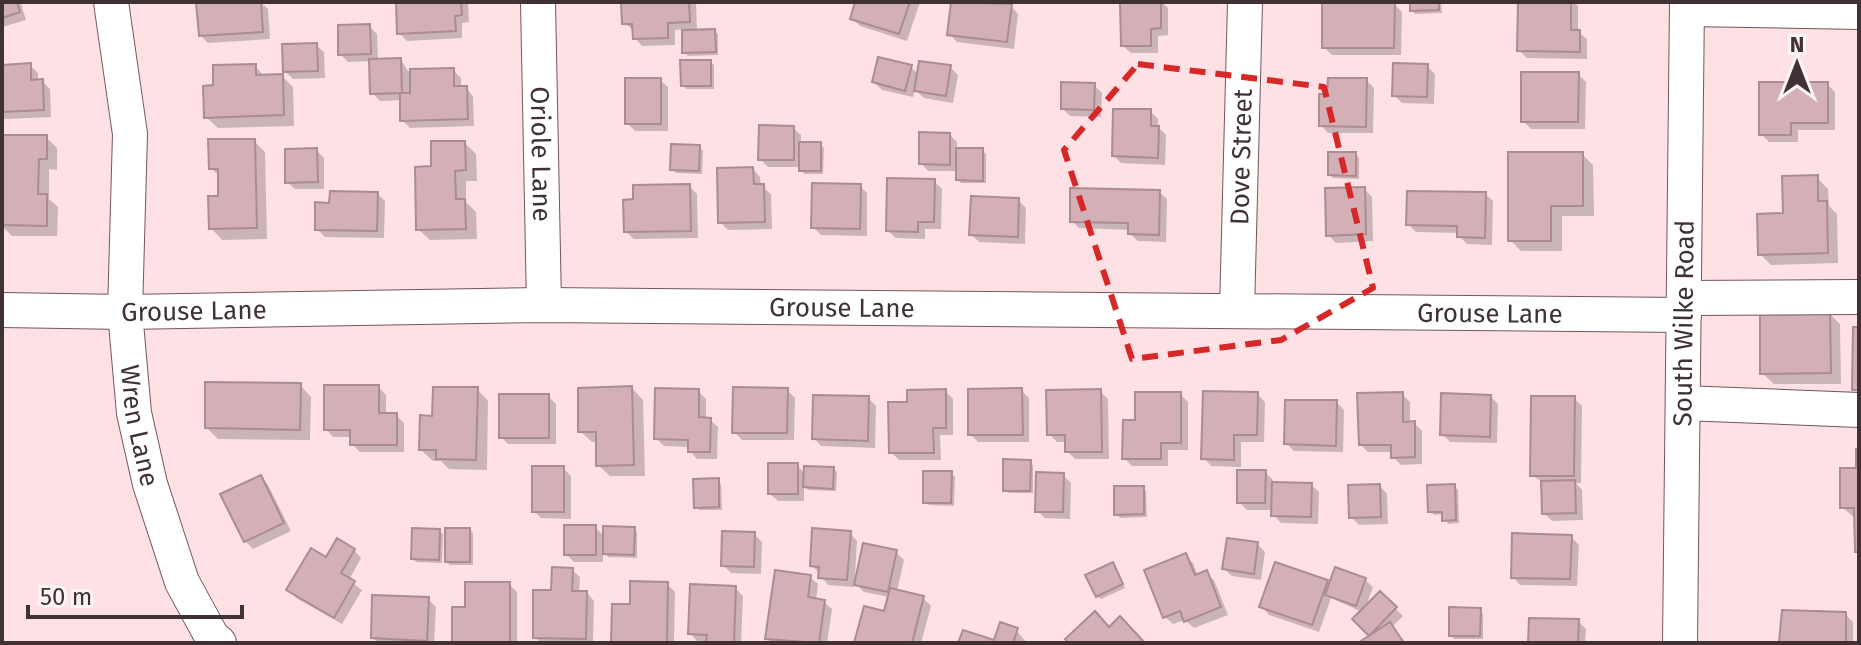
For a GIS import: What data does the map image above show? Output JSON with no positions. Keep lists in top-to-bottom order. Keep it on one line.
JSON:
{"streets":{"street":["Oriole Lane","Dove Street","Grouse Lane","South Wilke Road","Wren Lane"]},"crossings":[["Oriole Lane","Grouse Lane"],["Dove Street","Grouse Lane"],["Grouse Lane","South Wilke Road"],["Grouse Lane","Wren Lane"]],"scale_bar":"50 m","north":"top"}
